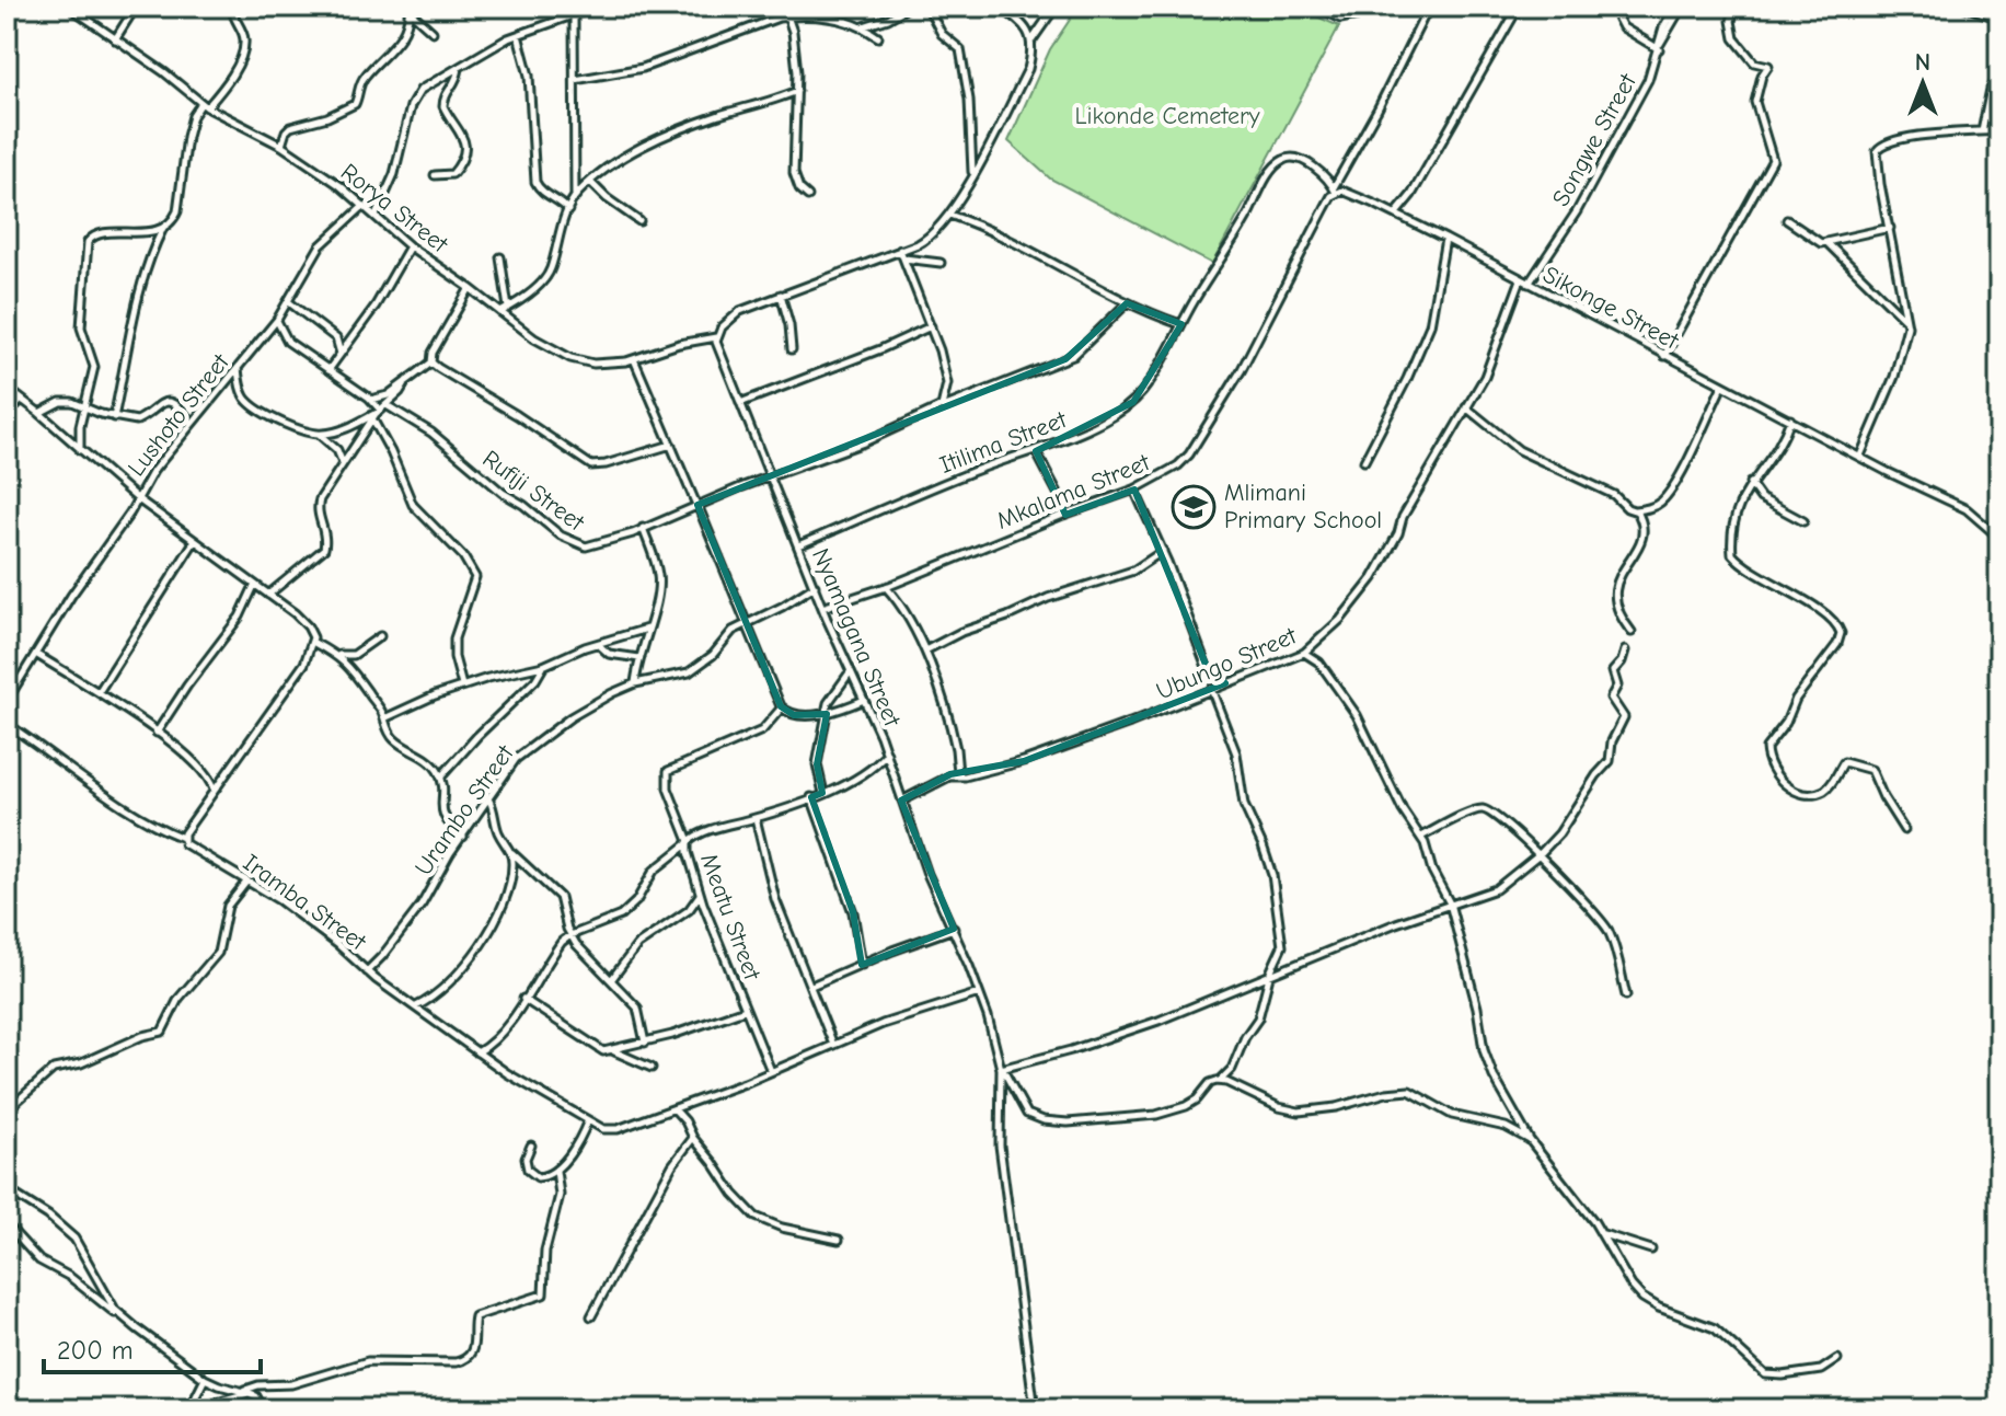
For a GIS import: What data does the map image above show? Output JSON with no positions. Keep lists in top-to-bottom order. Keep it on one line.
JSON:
{"streets":{"street":["Songwe Street","Rorya Street","Sikonge Street","Lushoto Street","Itilima Street","Rufiji Street","Mkalama Street","Nyamagana Street","Ubungo Street","Urambo Street","Iramba Street","Meatu Street"]},"crossings":[["Songwe Street","Sikonge Street"],["Rorya Street","Lushoto Street"],["Rorya Street","Nyamagana Street"],["Sikonge Street","Itilima Street"],["Sikonge Street","Mkalama Street"],["Sikonge Street","Ubungo Street"],["Lushoto Street","Rufiji Street"],["Itilima Street","Mkalama Street"],["Itilima Street","Nyamagana Street"],["Rufiji Street","Nyamagana Street"],["Mkalama Street","Nyamagana Street"],["Nyamagana Street","Ubungo Street"],["Nyamagana Street","Urambo Street"],["Nyamagana Street","Iramba Street"],["Nyamagana Street","Meatu Street"],["Urambo Street","Iramba Street"],["Iramba Street","Meatu Street"]],"parks":["Likonde Cemetery"],"places":{"school or university":["Mlimani Primary School"]},"scale_bar":"200 m","north":"top"}
